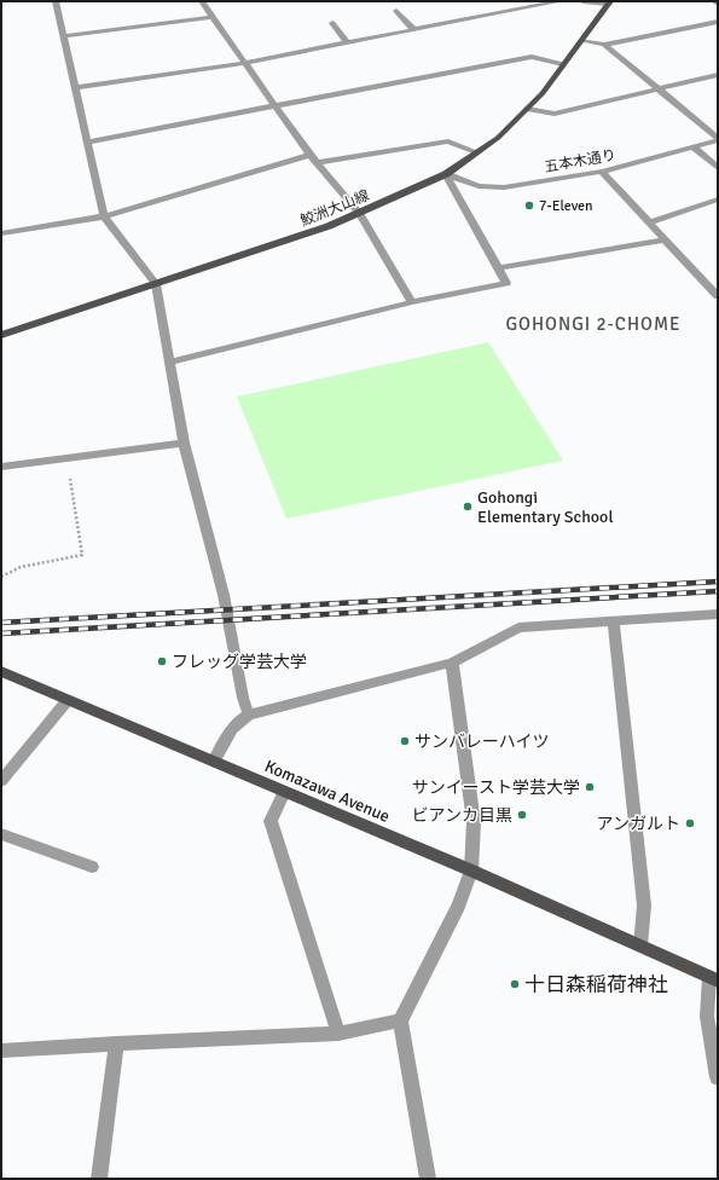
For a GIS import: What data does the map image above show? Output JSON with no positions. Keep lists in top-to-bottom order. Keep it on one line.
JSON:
{"streets":{"main road":["鮫洲大山線","Komazawa Avenue"],"street":["五本木通り"]},"crossings":[["五本木通り","鮫洲大山線"]],"districts":["GOHONGI 2-CHOME"],"places":["7-Eleven","Gohongi Elementary School","フレッグ学芸大学","サンバレーハイツ","サンイースト学芸大学","ビアンカ目黒","アンガルト","十日森稲荷神社"]}
